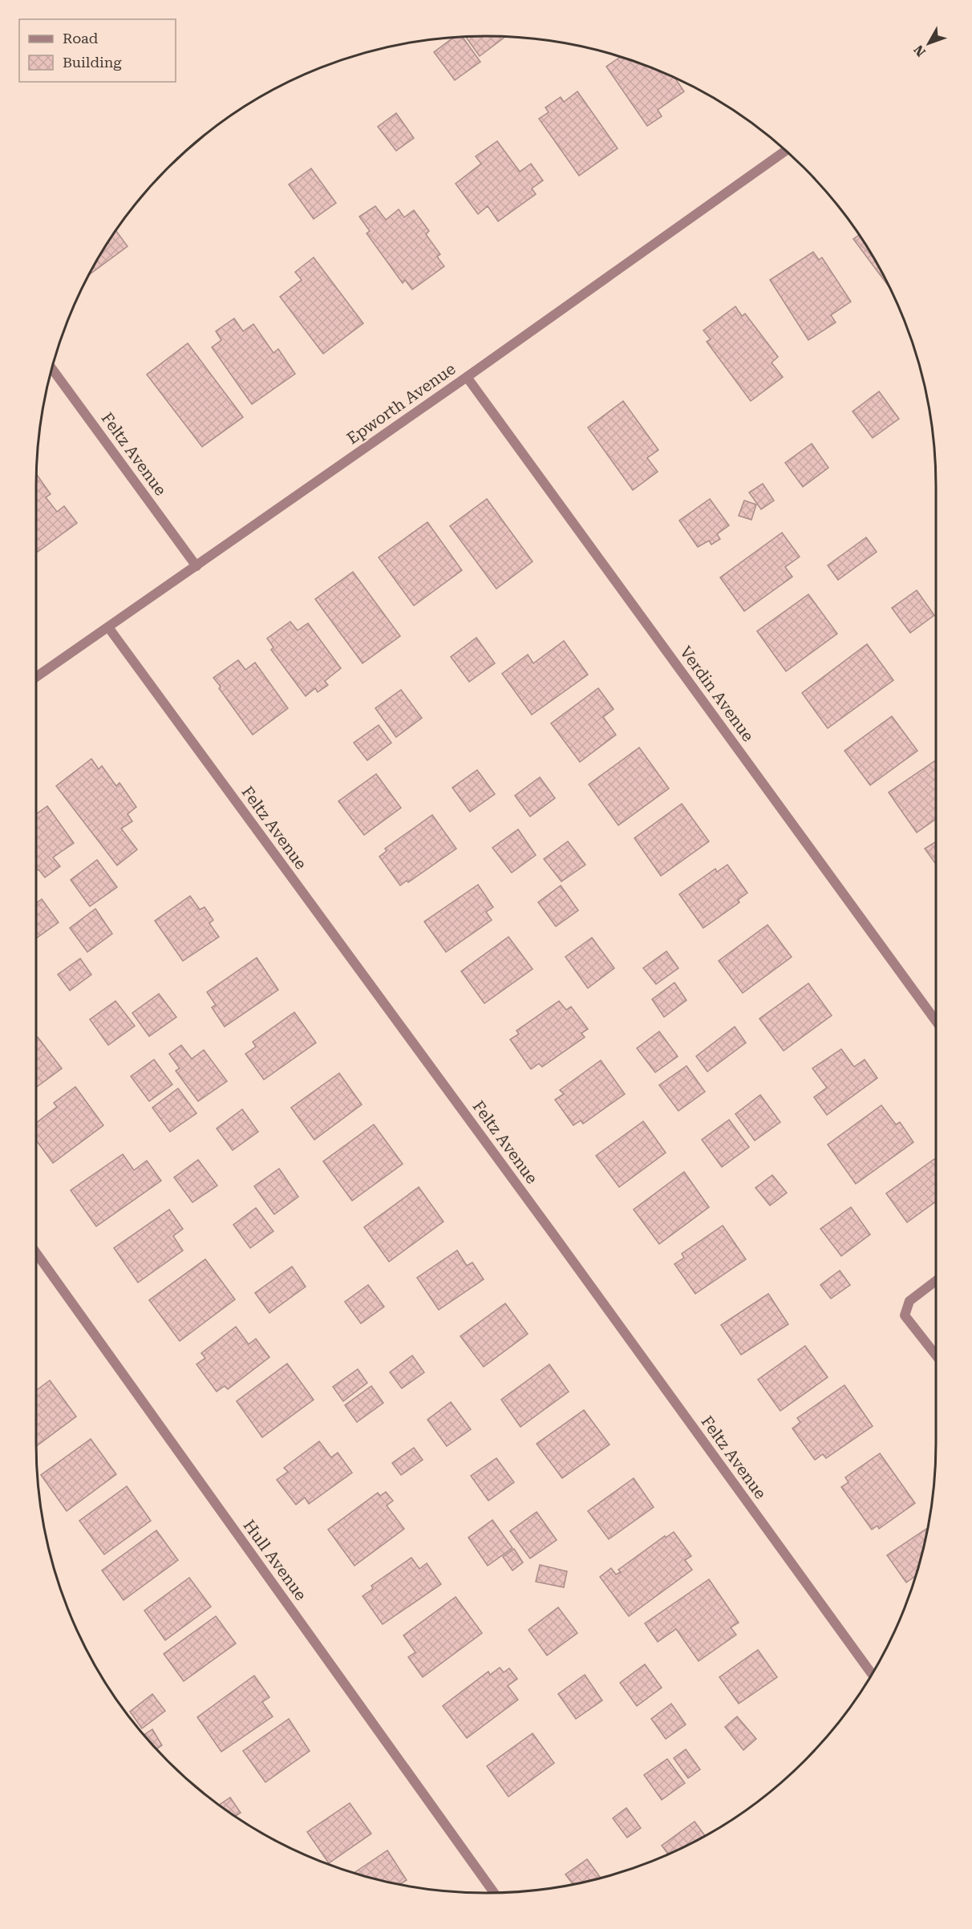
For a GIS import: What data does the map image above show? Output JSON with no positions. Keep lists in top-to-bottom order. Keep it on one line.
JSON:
{"streets":{"street":["Epworth Avenue","Feltz Avenue","Verdin Avenue","Hull Avenue"]},"crossings":[["Epworth Avenue","Feltz Avenue"],["Epworth Avenue","Verdin Avenue"]],"legend":["Road","Building"],"north":"bottom left"}
